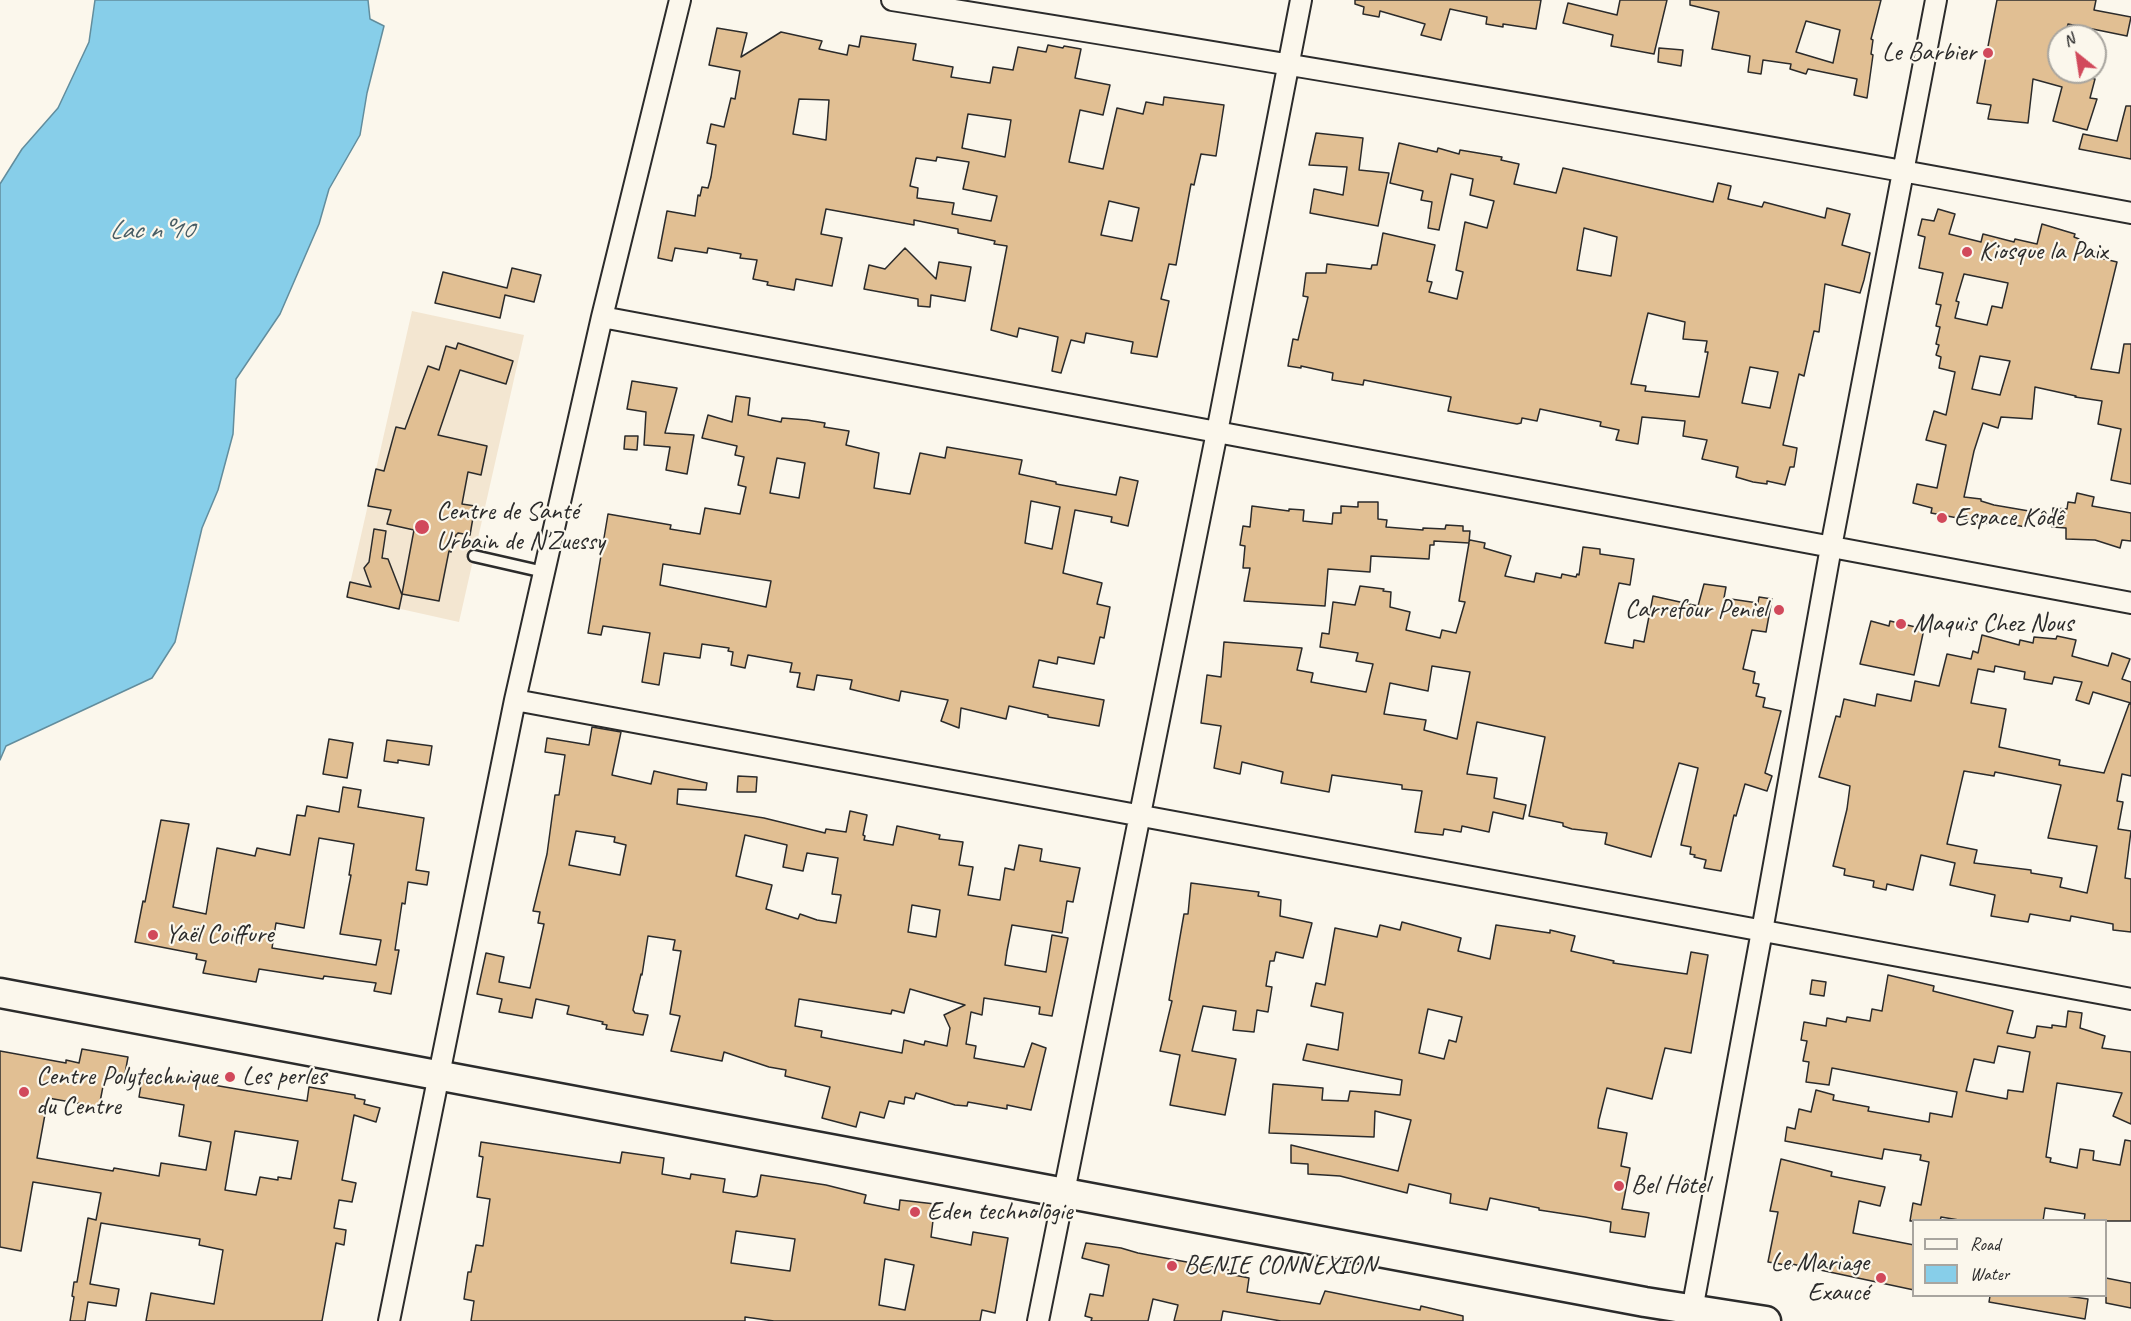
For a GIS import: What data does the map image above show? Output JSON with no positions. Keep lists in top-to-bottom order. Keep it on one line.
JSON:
{"water":["Lac n°10"],"places":["Le Barbier","Kiosque la Paix","Espace Kôdê","Centre de Santé Urbain de N'Zuessy","Carrefour Peniel","Maquis Chez Nous","Yaël Coiffure","Les perles","Centre Polytechnique du Centre","Bel Hôtel","Eden technologie","BENIE CONNEXION","Le Mariage Exaucé"],"legend":["Road","Water"],"north":"top left"}
